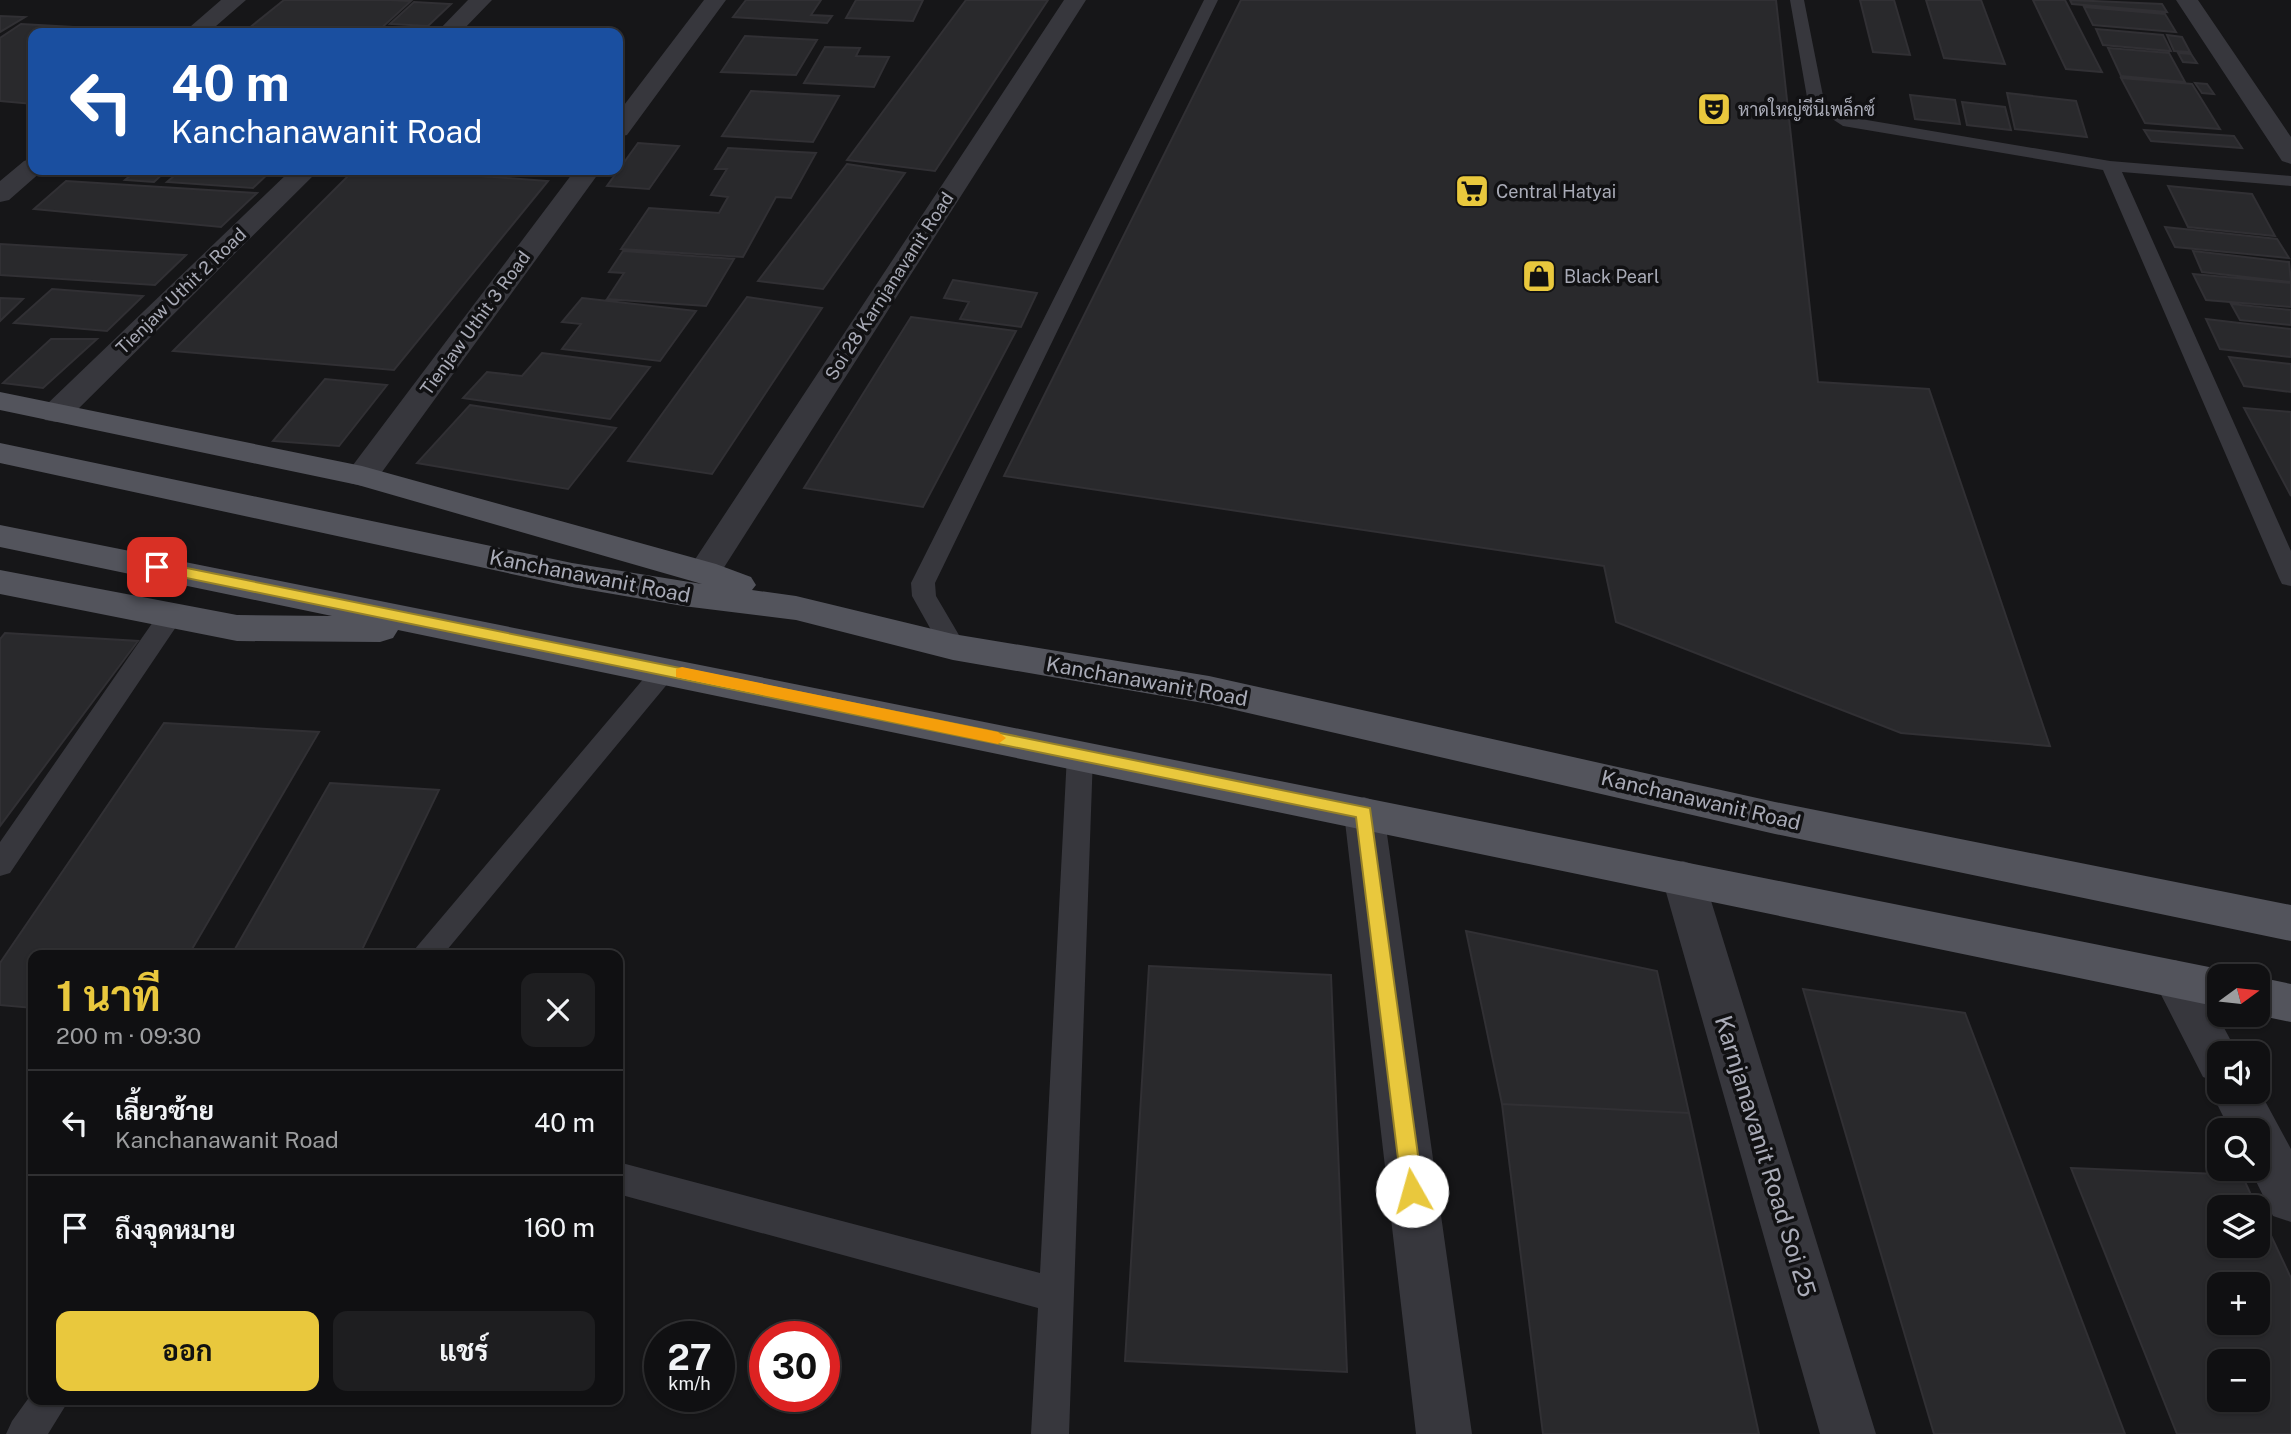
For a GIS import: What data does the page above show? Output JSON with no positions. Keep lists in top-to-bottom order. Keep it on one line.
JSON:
{"streets":{"main road":["Kanchanawanit Road"],"street":["Soi 28 Karnjanavanit Road","Tienjaw Uthit 2 Road","Tienjaw Uthit 3 Road","Karnjanavanit Road Soi 25"]},"places":{"theatre":["หาดใหญ่ซีนีเพล็กซ์"],"supermarket":["Central Hatyai"],"shop":["Black Pearl"]},"north":"right","page":{"turn":["40 m","Kanchanawanit Road"],"heading":["1 นาที","200 m · 09:30"],"map_buttons":["+","−"],"list":[{"name":"เลี้ยวซ้าย","note":"Kanchanawanit Road","value":"40 m"},{"name":"ถึงจุดหมาย","value":"160 m"}],"buttons":["ออก","แชร์"],"speed":"27 km/h","limit":"30"}}
